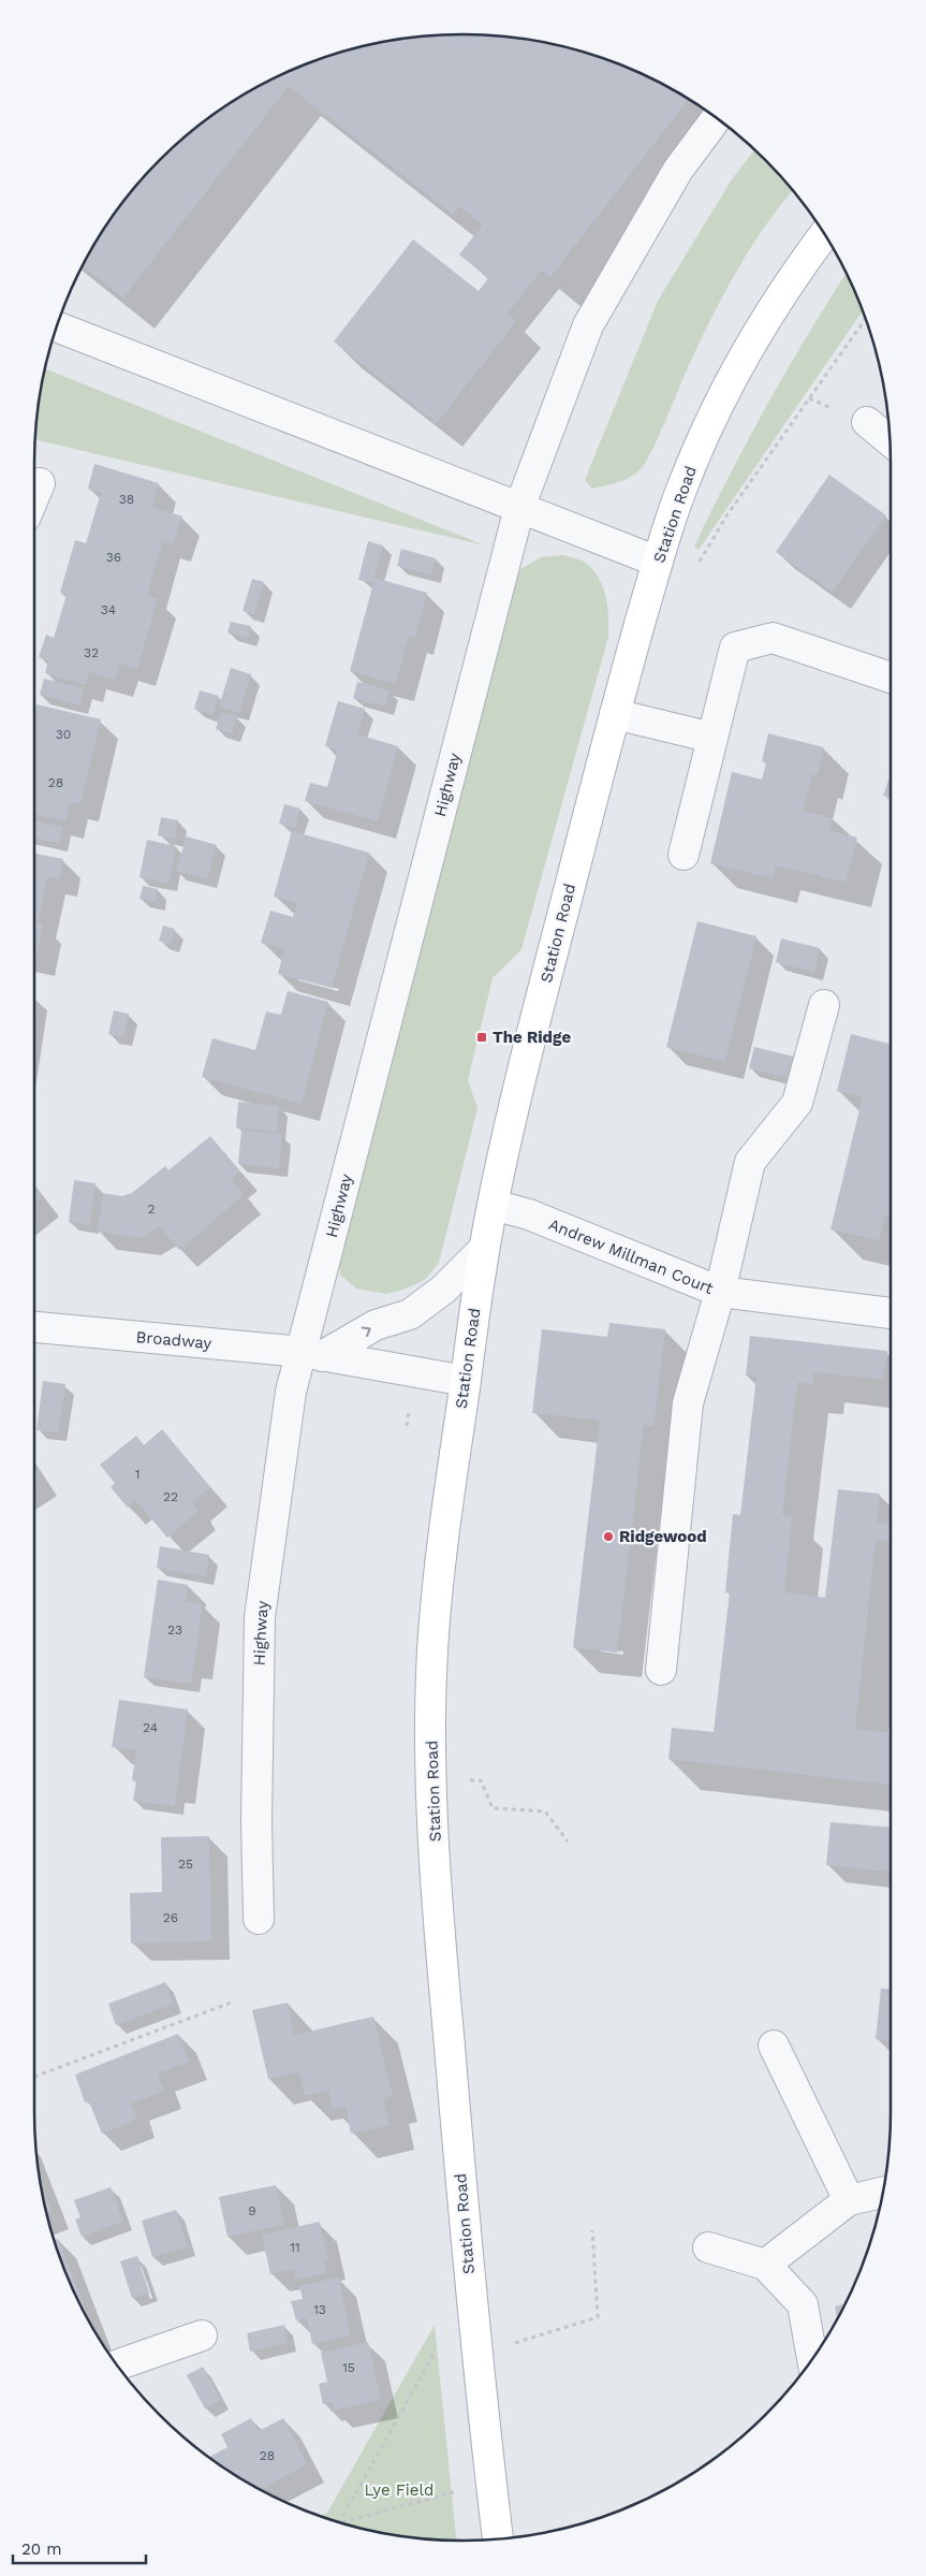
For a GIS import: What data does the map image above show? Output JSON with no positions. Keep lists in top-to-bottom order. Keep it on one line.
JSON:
{"streets":{"main road":["Station Road"],"street":["Highway","Andrew Millman Court","Broadway"]},"crossings":[["Station Road","Andrew Millman Court"],["Station Road","Broadway"],["Highway","Broadway"]],"parks":["Lye Field"],"places":{"transit":["The Ridge"],"other":["Ridgewood"]},"house_numbers":["38","36","34","32","30","28","2","1","22","23","24","25","26","9","11","13","15","28"],"scale_bar":"20 m"}
